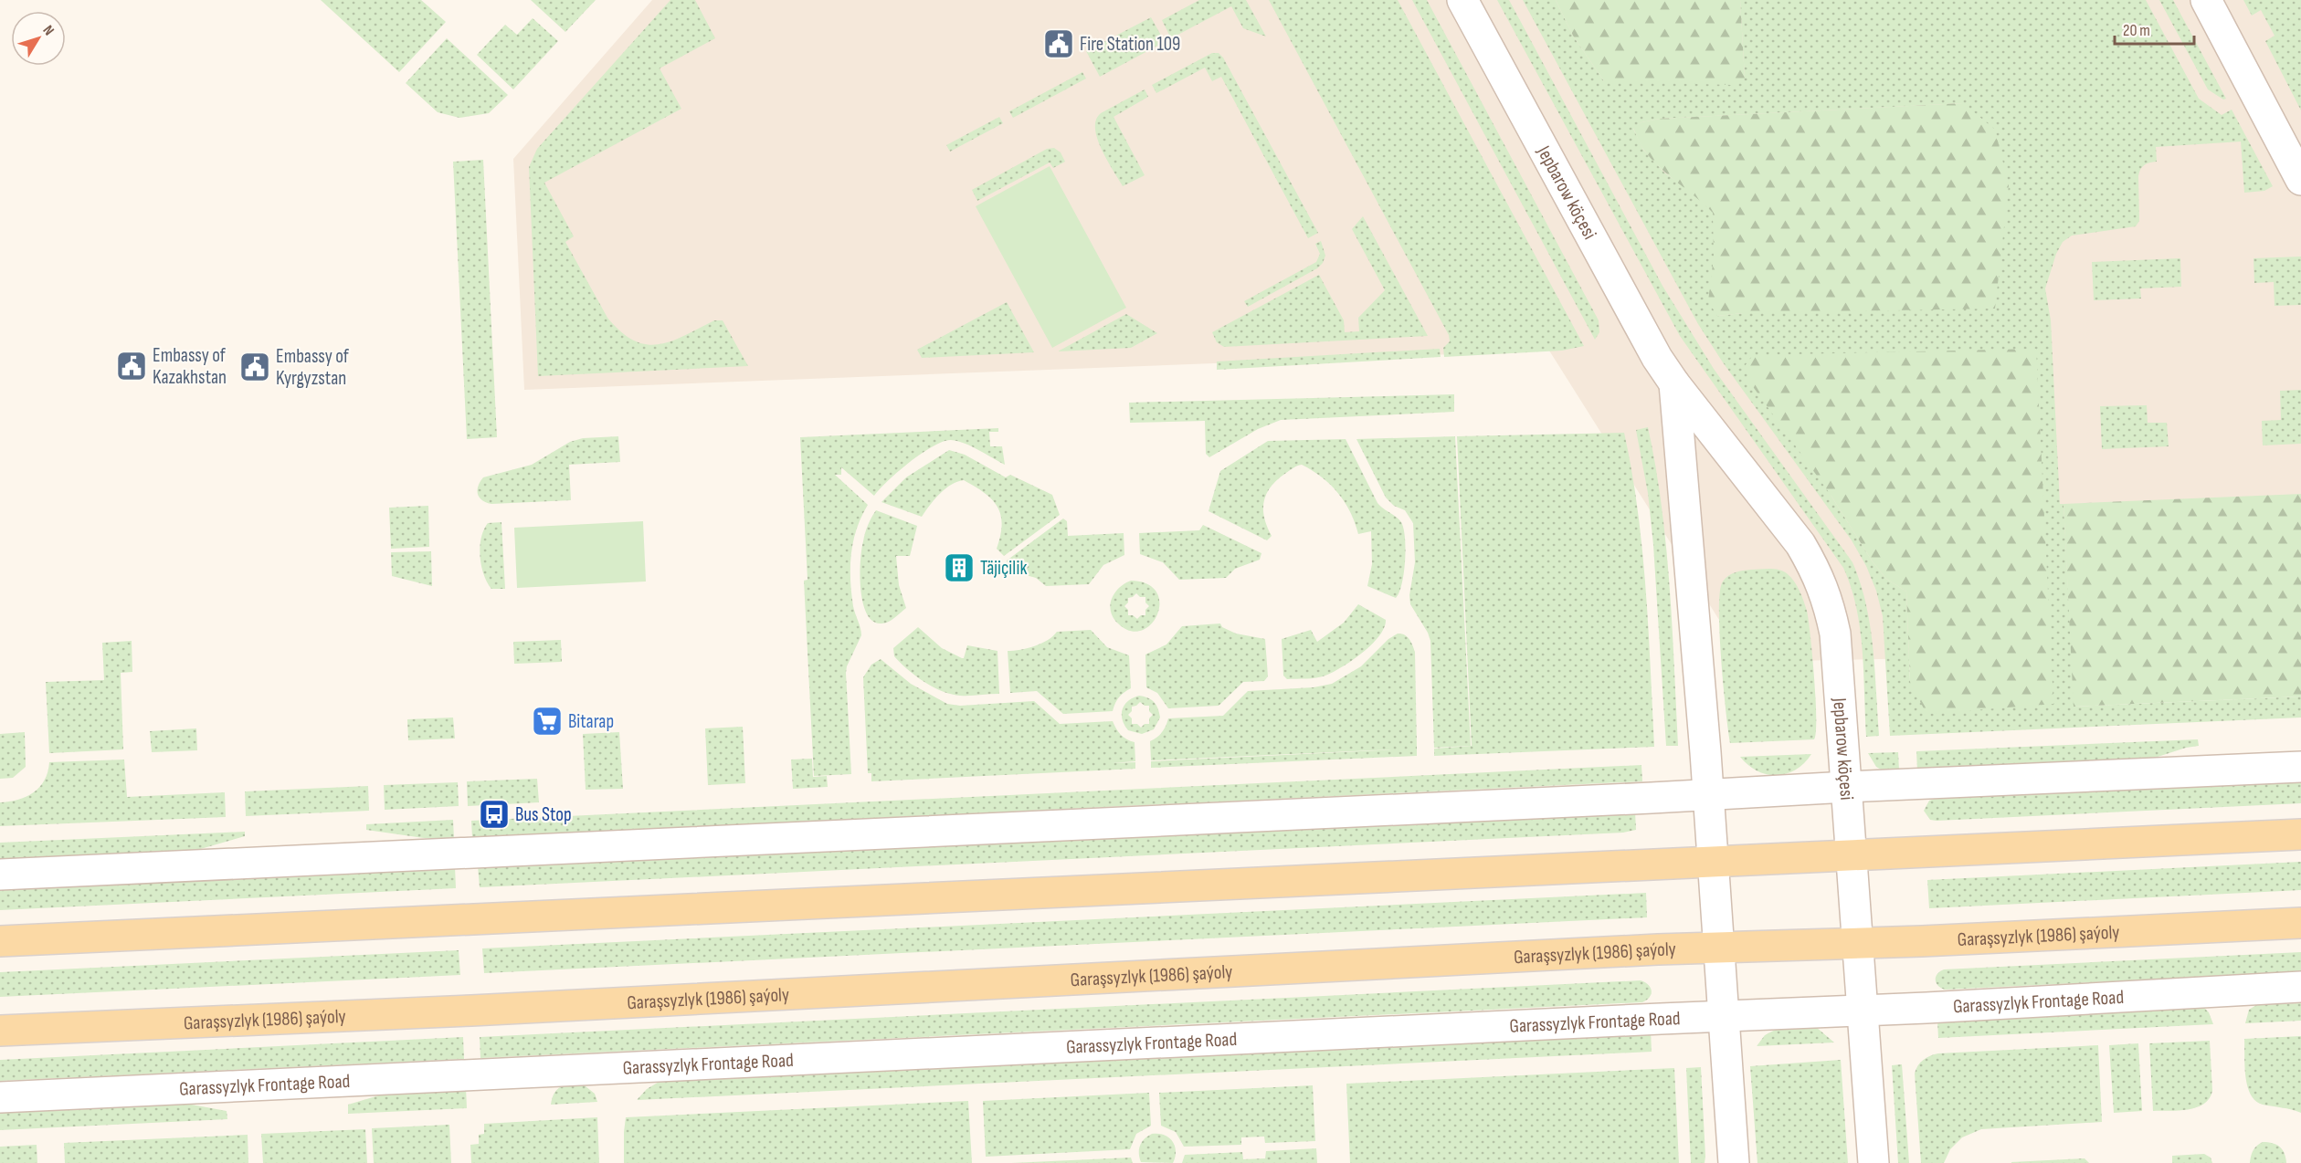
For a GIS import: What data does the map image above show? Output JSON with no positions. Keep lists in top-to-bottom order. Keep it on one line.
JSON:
{"streets":{"main road":["Garaşsyzlyk (1986) şaýoly"],"street":["Jepbarow köçesi","Garassyzlyk Frontage Road"]},"crossings":[["Jepbarow köçesi","Garaşsyzlyk (1986) şaýoly"],["Jepbarow köçesi","Garassyzlyk Frontage Road"]],"places":{"public building":["Fire Station 109","Embassy of Kazakhstan","Embassy of Kyrgyzstan"],"building":["Täjiçilik"],"supermarket":["Bitarap"],"bus stop":["Bus Stop"]},"scale_bar":"20 m","north":"top right"}
